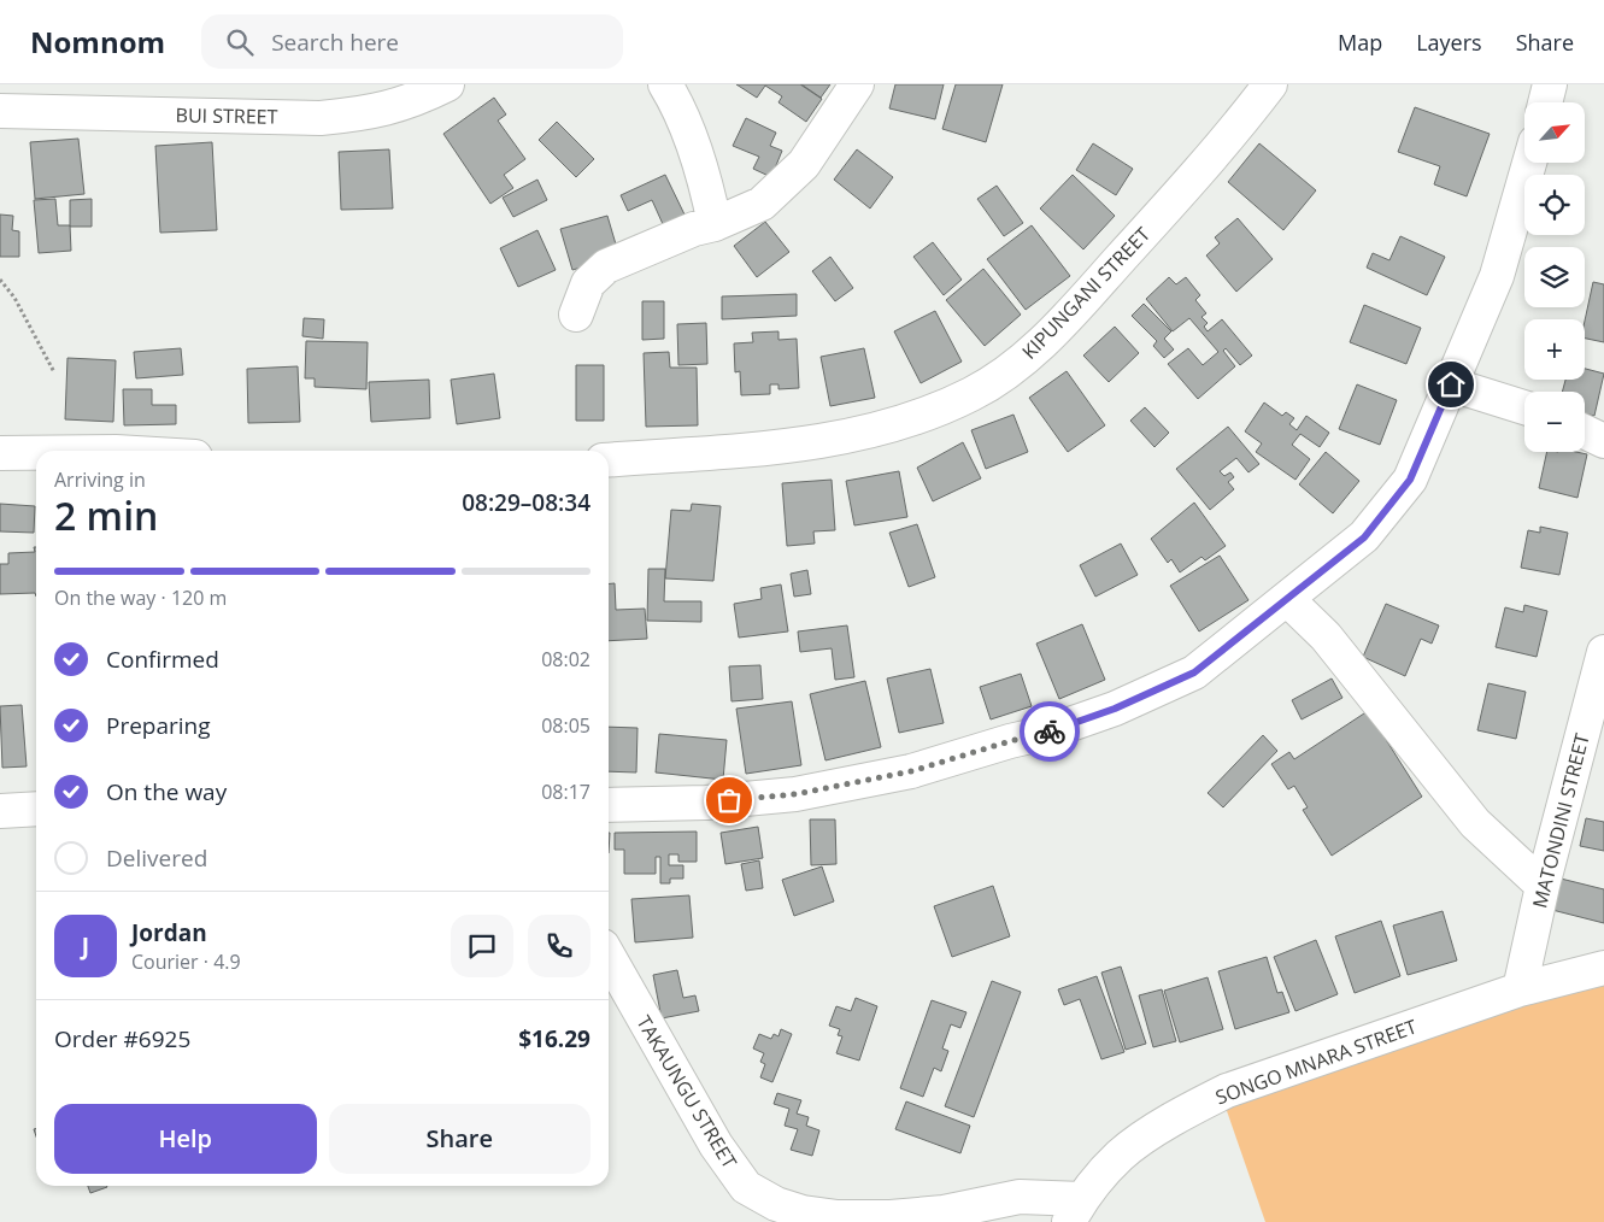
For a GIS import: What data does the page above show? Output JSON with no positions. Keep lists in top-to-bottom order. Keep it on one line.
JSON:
{"streets":{"street":["BUI STREET","KIPUNGANI STREET","MATONDINI STREET","SONGO MNARA STREET","TAKAUNGU STREET"]},"crossings":[["MATONDINI STREET","SONGO MNARA STREET"],["SONGO MNARA STREET","TAKAUNGU STREET"]],"north":"top right","page":{"header":"Nomnom","search":"Search here","nav":["Map","Layers","Share"],"map_buttons":["+","−"],"heading":["2 min","Arriving in","08:29–08:34"],"panel":["Jordan","Courier · 4.9","Order #6925","$16.29"],"bar":"On the way · 120 m","list":[["Confirmed","08:02"],["Preparing","08:05"],["On the way","08:17"],"Delivered"],"round":"J","buttons":["Help","Share"]}}
